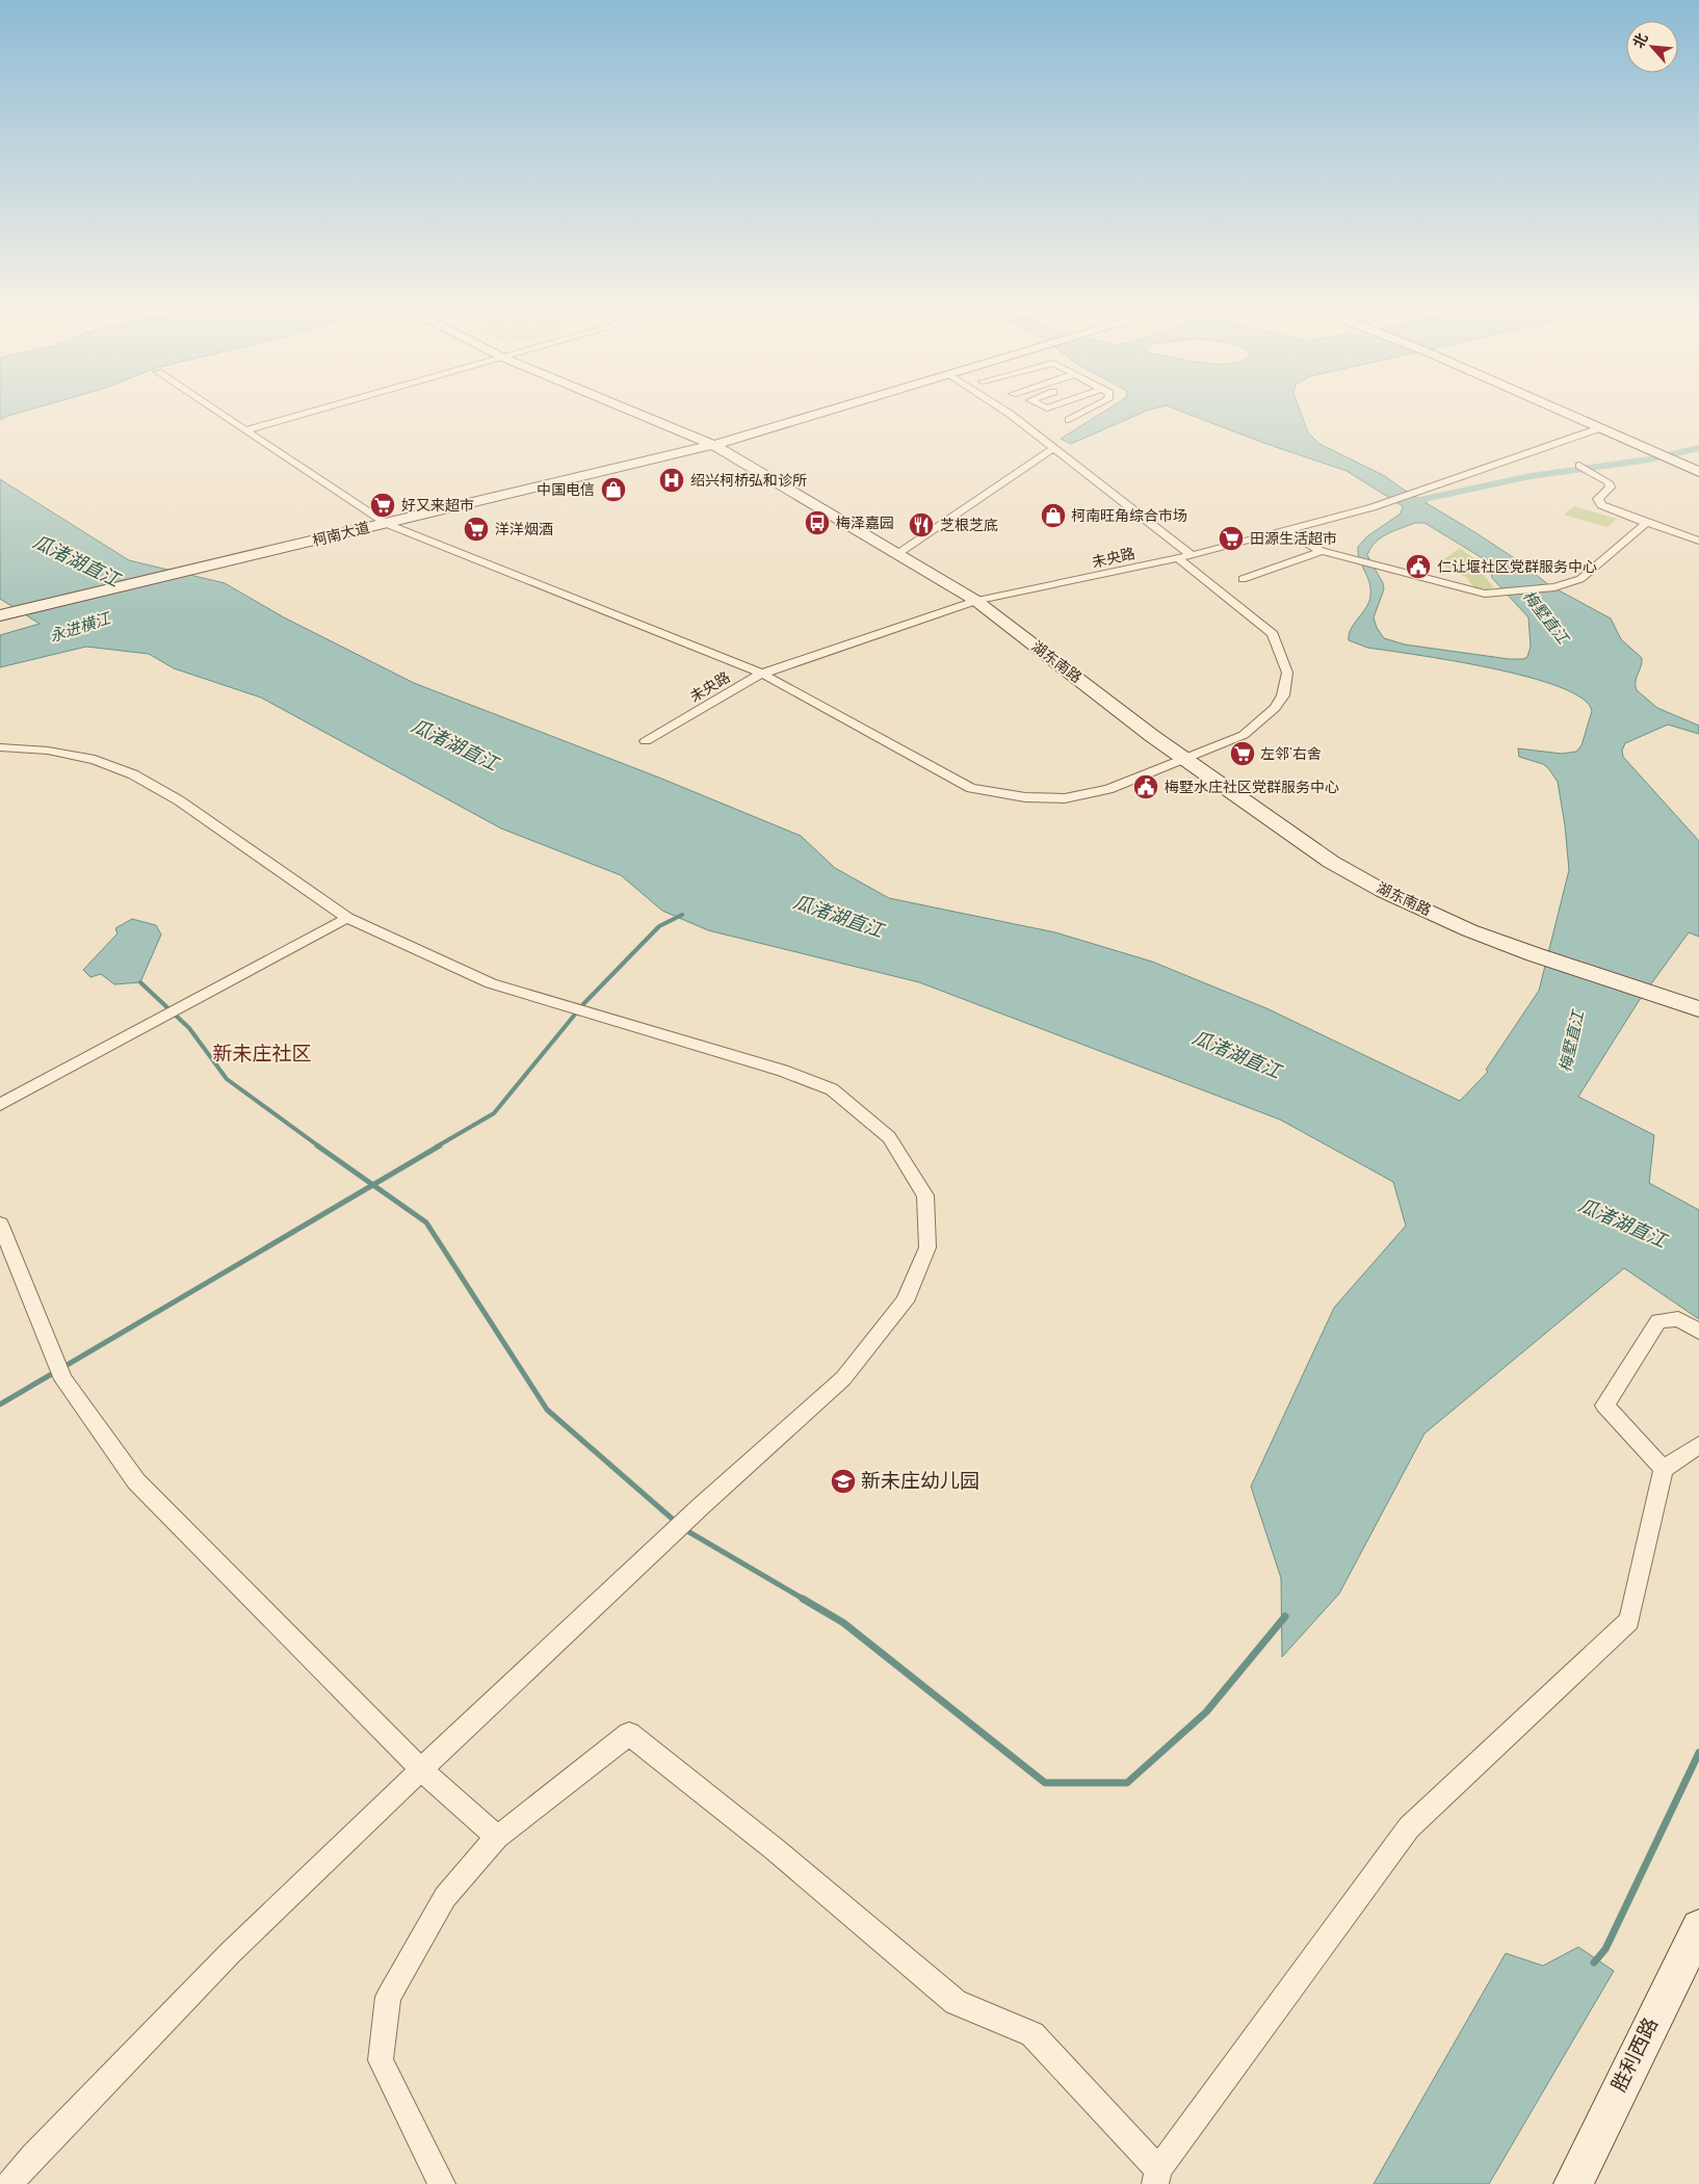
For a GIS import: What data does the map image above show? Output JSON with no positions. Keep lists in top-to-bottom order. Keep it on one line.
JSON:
{"streets":{"street":["柯南大道","未央路","湖东南路","胜利西路"]},"crossings":[["柯南大道","湖东南路"],["未央路","湖东南路"]],"districts":["新未庄社区"],"water":["瓜渚湖直江","梅墅直江","永进横江"],"places":{"hospital":["绍兴柯桥弘和诊所"],"shop":["中国电信","柯南旺角综合市场"],"supermarket":["好又来超市","洋洋烟酒","田源生活超市","左邻˙右舍"],"bus stop":["梅泽嘉园"],"restaurant":["芝根芝底"],"public building":["仁让堰社区党群服务中心","梅墅水庄社区党群服务中心"],"school or university":["新未庄幼儿园"]},"north":"top left"}
